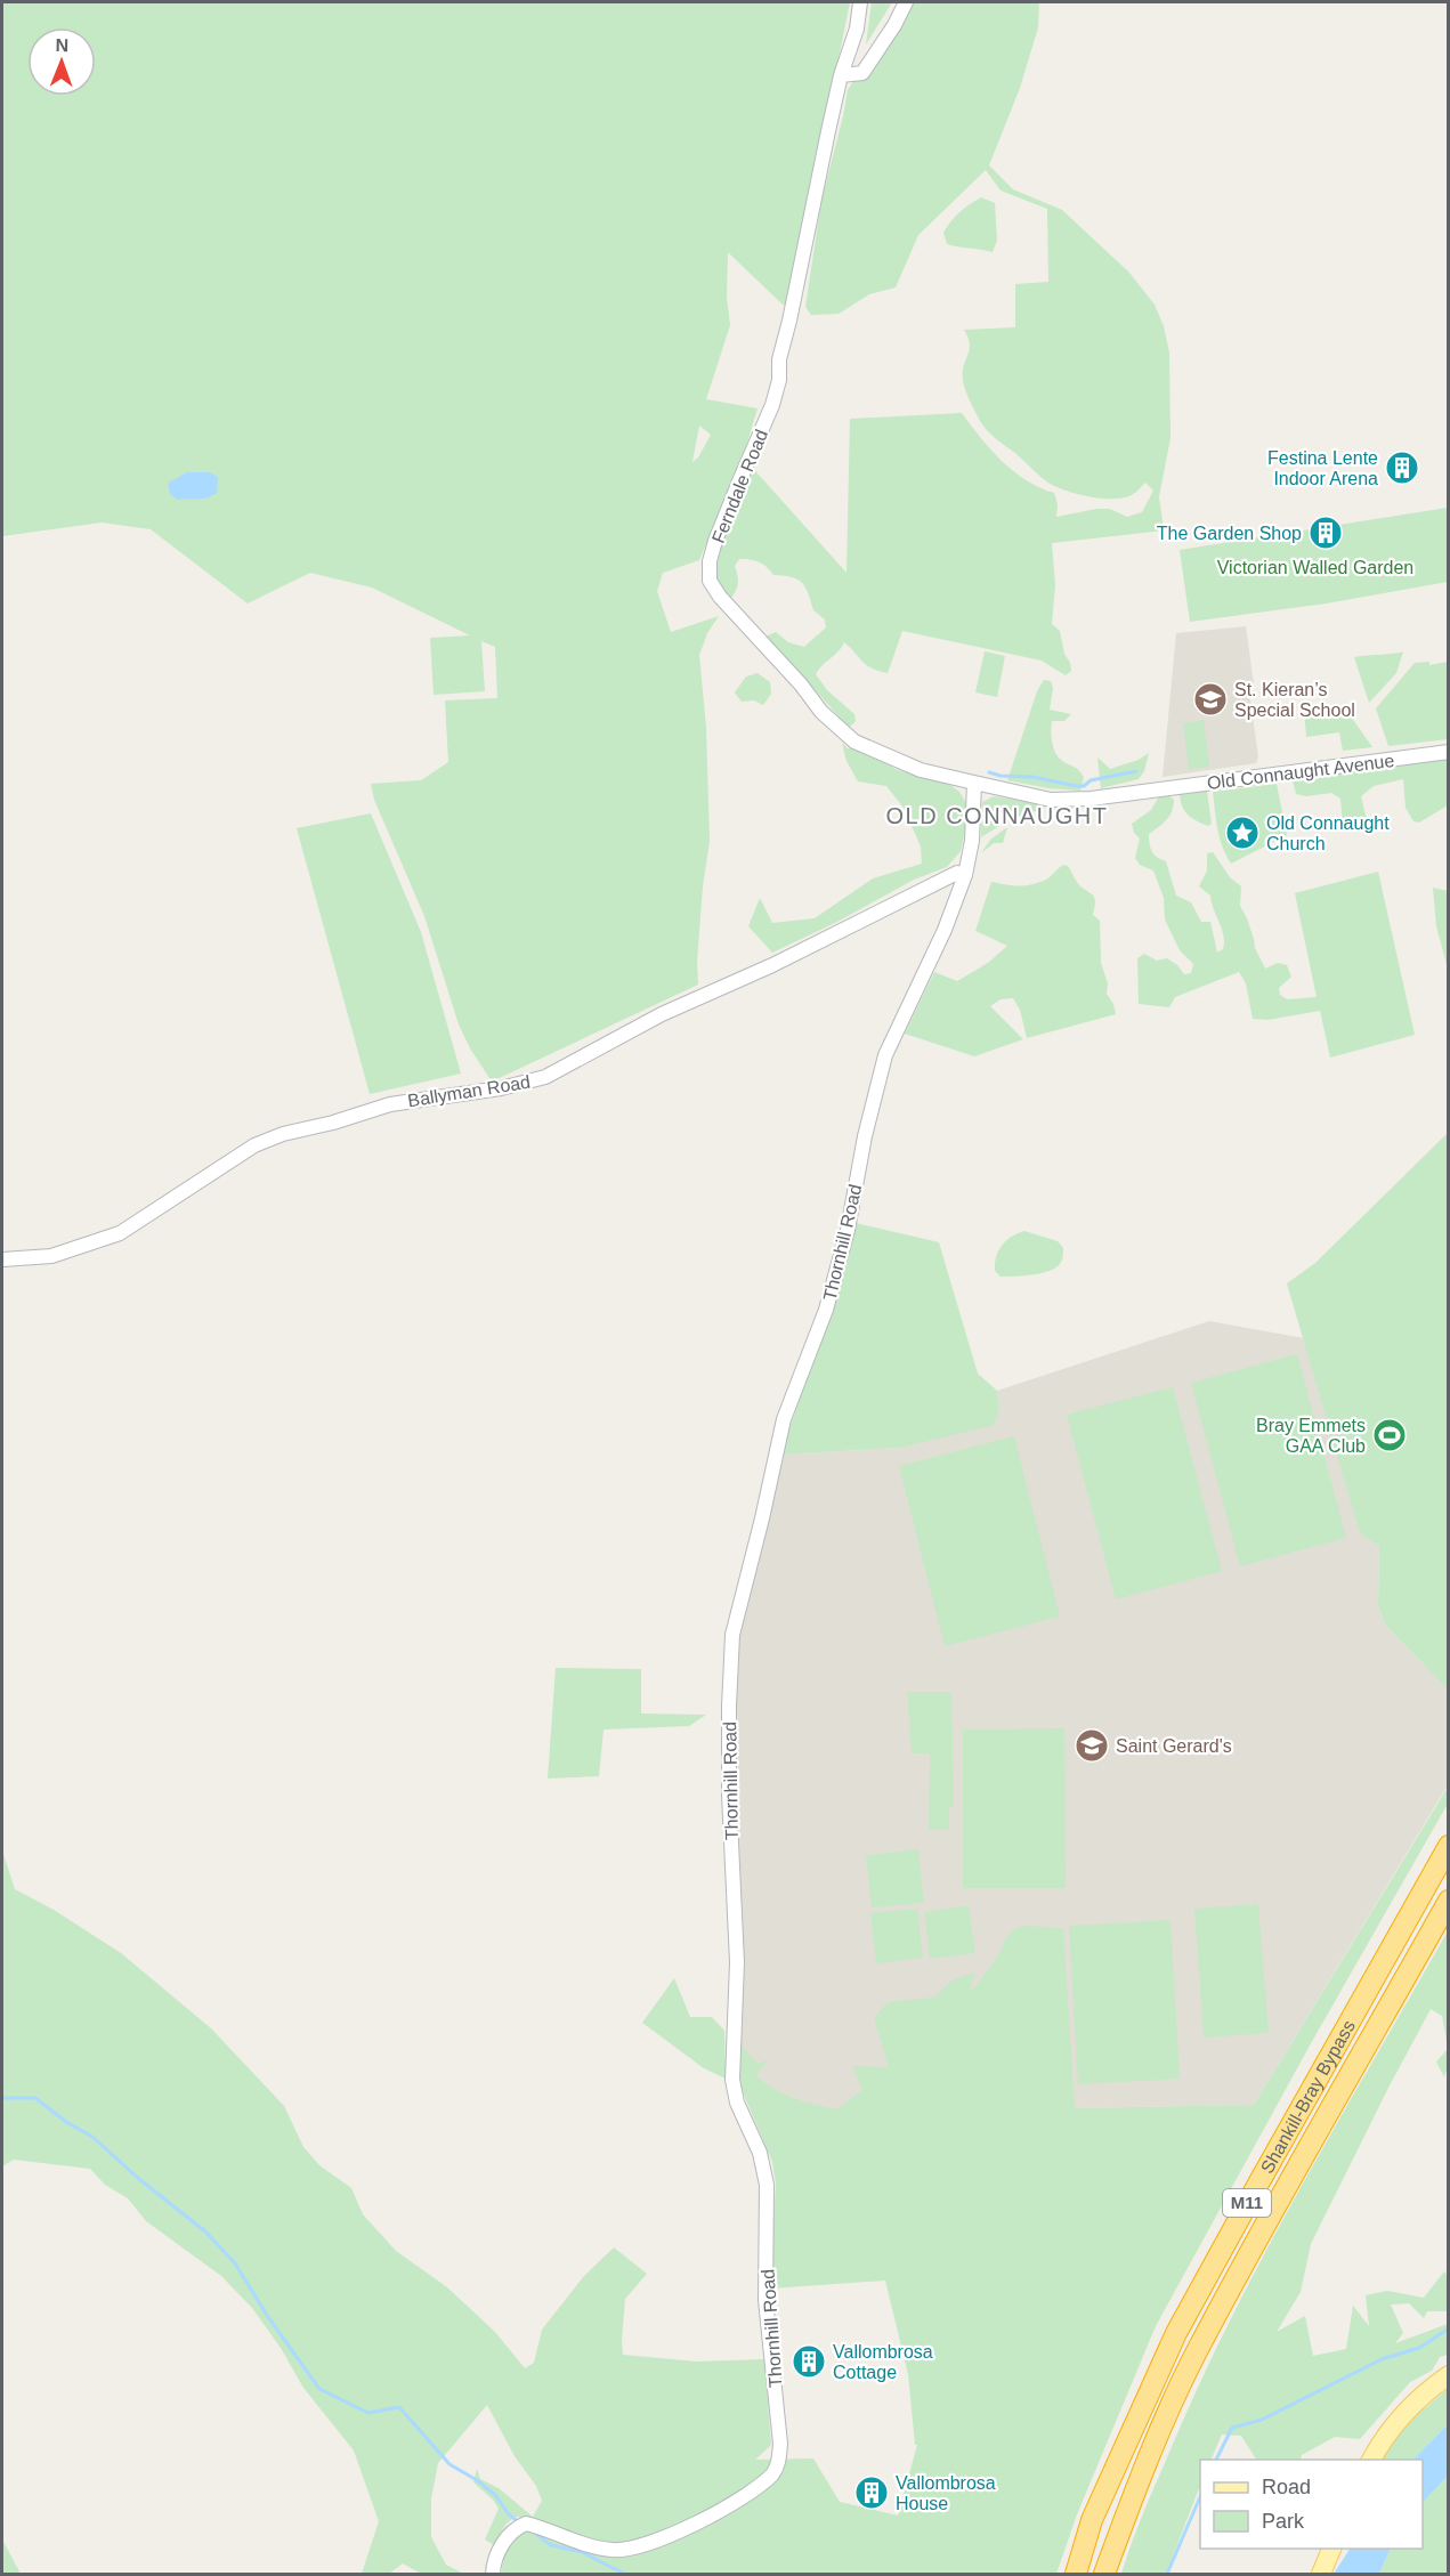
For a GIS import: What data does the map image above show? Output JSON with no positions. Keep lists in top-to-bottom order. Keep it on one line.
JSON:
{"streets":{"highway":["Shankill-Bray Bypass","M11"],"street":["Ferndale Road","Old Connaught Avenue","Ballyman Road","Thornhill Road"]},"crossings":[["Ferndale Road","Old Connaught Avenue"],["Ferndale Road","Thornhill Road"],["Ballyman Road","Thornhill Road"]],"districts":["OLD CONNAUGHT"],"parks":["Victorian Walled Garden"],"places":{"building":["Festina Lente Indoor Arena","The Garden Shop","Vallombrosa Cottage","Vallombrosa House"],"school or university":["St. Kieran’s Special School","Saint Gerard's"],"place":["Old Connaught Church"],"sports":["Bray Emmets GAA Club"]},"legend":["Road","Park"],"north":"top"}
